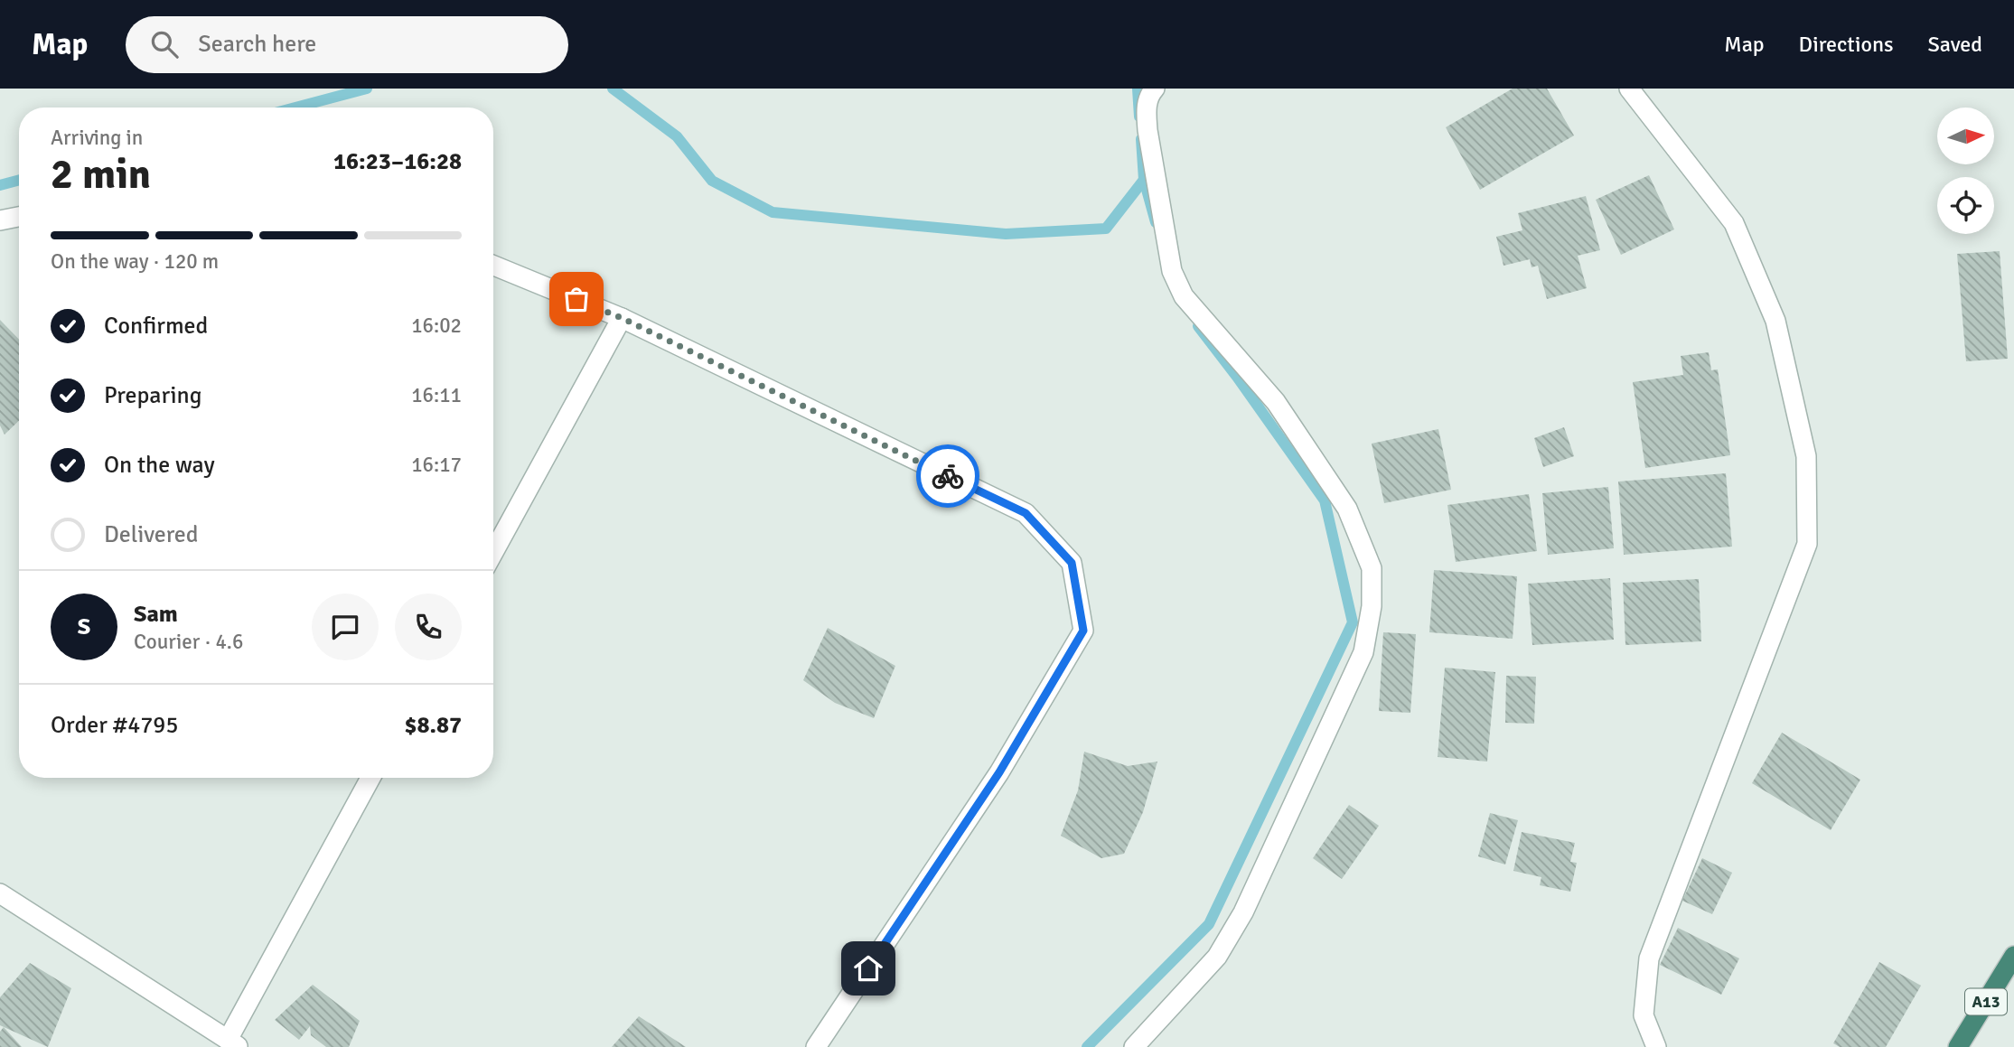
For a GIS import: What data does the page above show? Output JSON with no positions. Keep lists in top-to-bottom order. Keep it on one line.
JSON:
{"streets":{"highway":["A13"]},"north":"right","page":{"header":"Map","search":"Search here","nav":["Map","Directions","Saved"],"heading":["2 min","Arriving in","16:23–16:28"],"panel":["Sam","Courier · 4.6","Order #4795","$8.87"],"bar":"On the way · 120 m","list":[["Confirmed","16:02"],["Preparing","16:11"],["On the way","16:17"],"Delivered"],"round":"S"}}
